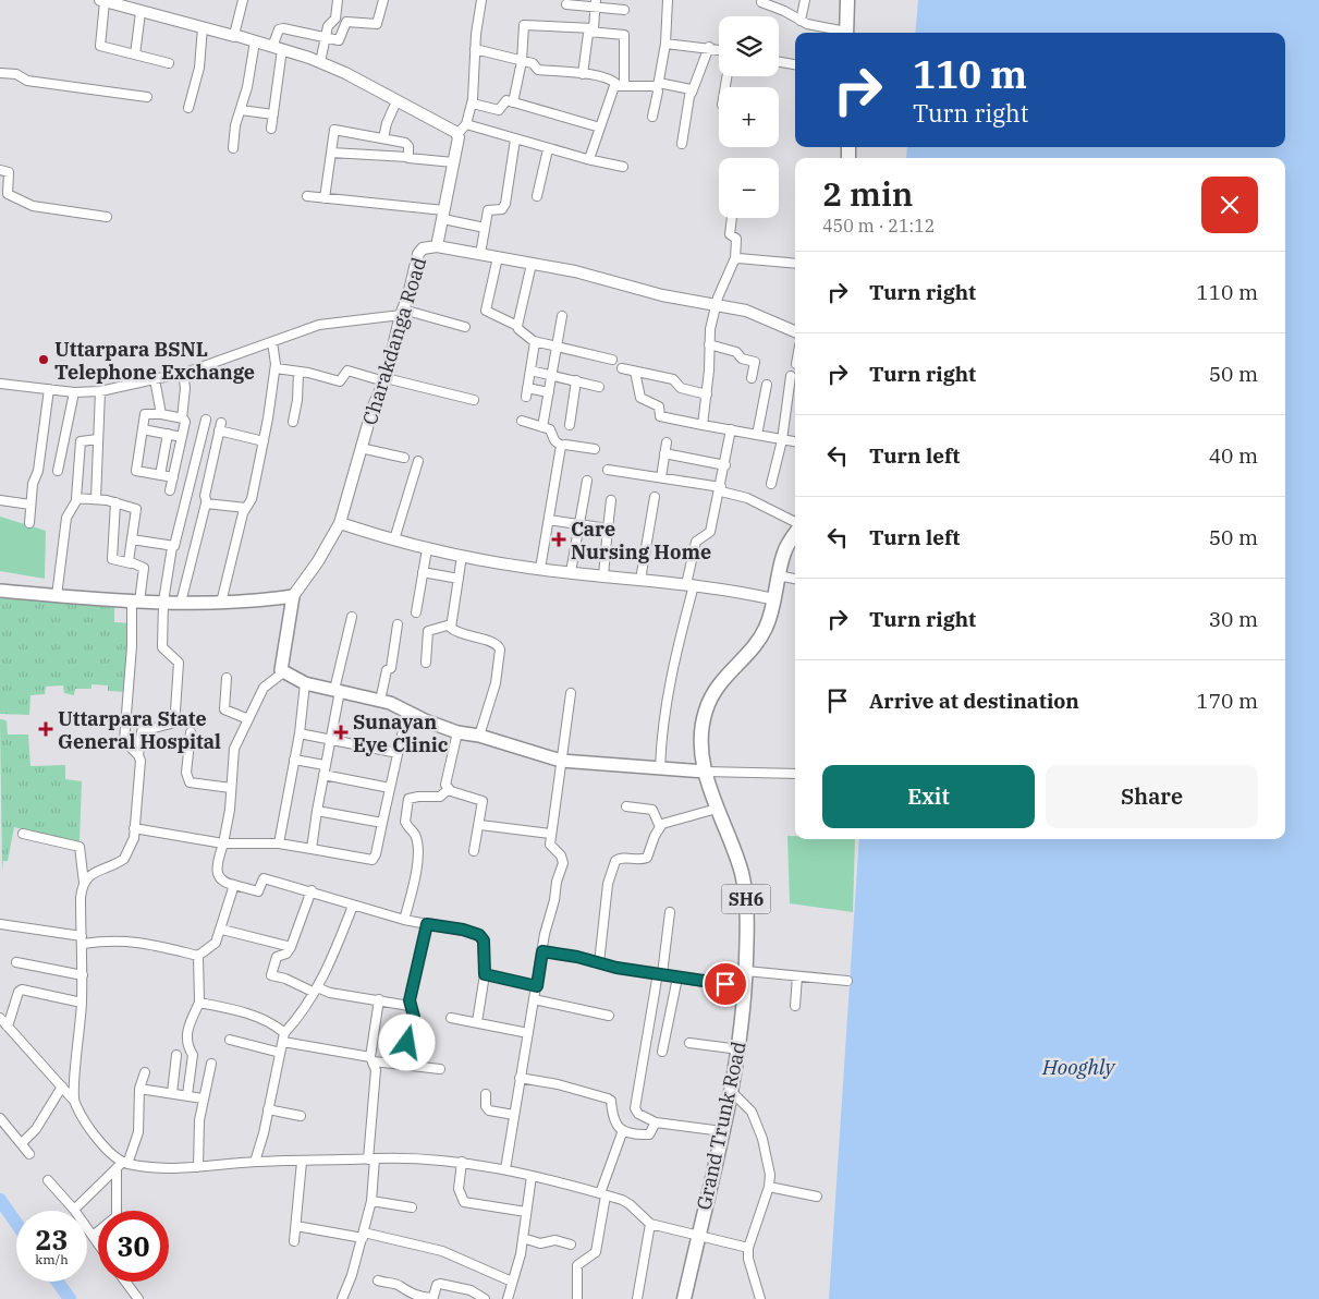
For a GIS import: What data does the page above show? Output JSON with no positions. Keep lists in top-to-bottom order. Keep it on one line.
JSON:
{"streets":{"main road":["SH6","Grand Trunk Road"],"street":["Charakdanga Road"]},"water":["Hooghly"],"places":{"other":["Uttarpara BSNL Telephone Exchange"],"health":["Care Nursing Home","Uttarpara State General Hospital","Sunayan Eye Clinic"]},"page":{"map_buttons":["+","−"],"turn":["110 m","Turn right"],"heading":["2 min","450 m · 21:12"],"list":[{"name":"Turn right","value":"110 m"},{"name":"Turn right","value":"50 m"},{"name":"Turn left","value":"40 m"},{"name":"Turn left","value":"50 m"},{"name":"Turn right","value":"30 m"},{"name":"Arrive at destination","value":"170 m"}],"buttons":["Exit","Share"],"speed":"23 km/h","limit":"30"}}
